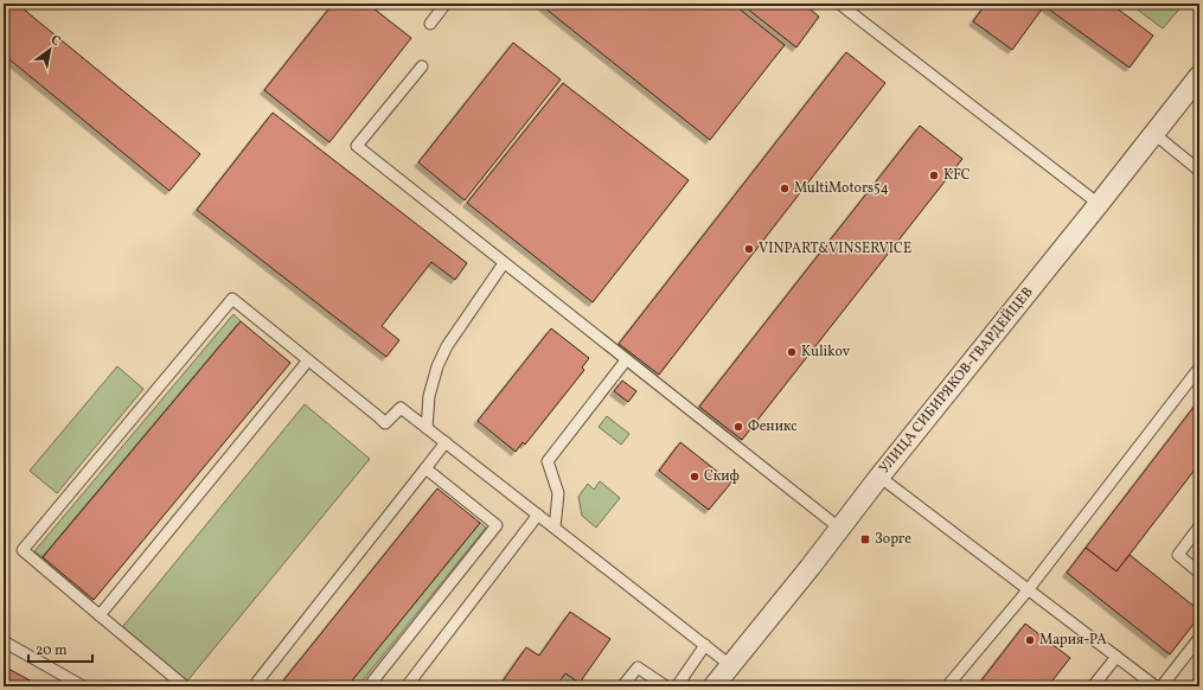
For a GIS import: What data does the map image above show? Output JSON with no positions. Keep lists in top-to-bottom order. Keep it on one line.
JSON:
{"streets":{"street":["УЛИЦА СИБИРЯКОВ-ГВАРДЕЙЦЕВ"]},"places":{"other":["KFC","MultiMotors54","VINPART&VINSERVICE","Kulikov","Феникс","Скиф","Мария-РА"],"transit":["Зорге"]},"scale_bar":"20 m","north":"top right"}
